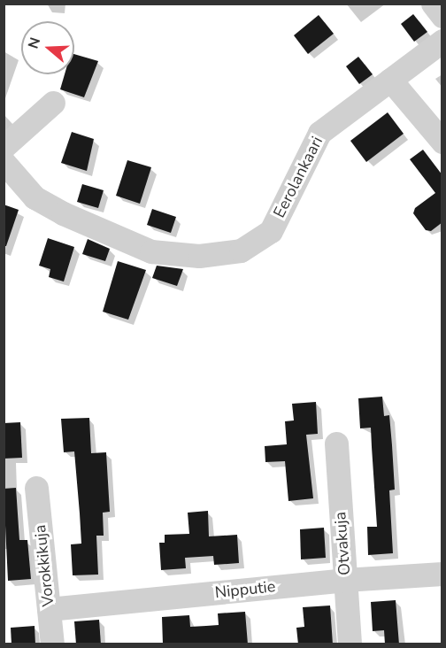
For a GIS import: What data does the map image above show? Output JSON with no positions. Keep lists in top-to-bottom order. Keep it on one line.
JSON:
{"streets":{"street":["Eerolankaari","Otvakuja","Vorokkikuja","Nipputie"]},"crossings":[["Otvakuja","Nipputie"],["Vorokkikuja","Nipputie"]],"north":"left"}
